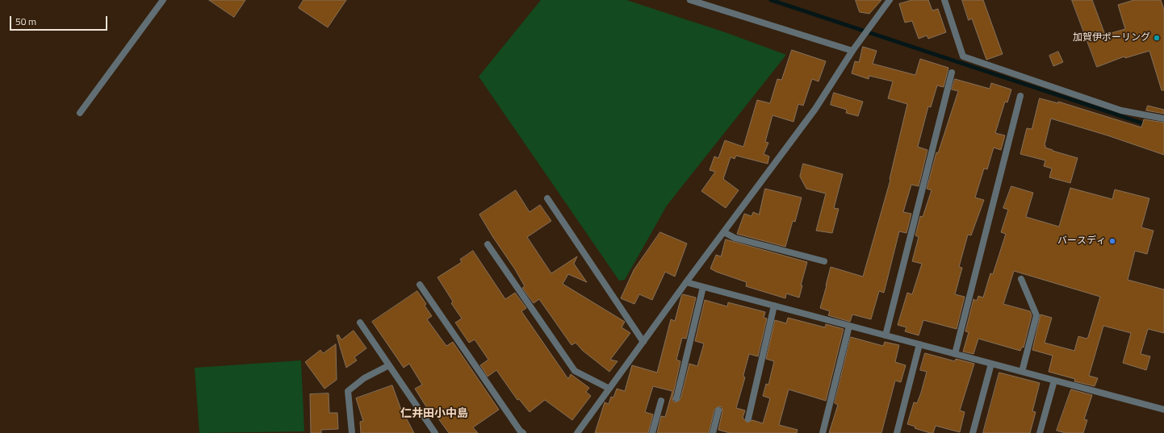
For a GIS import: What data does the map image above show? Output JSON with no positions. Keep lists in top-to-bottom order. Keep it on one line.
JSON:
{"districts":["仁井田小中島"],"places":["加賀伊ポーリング","バースディ"],"scale_bar":"50 m"}
